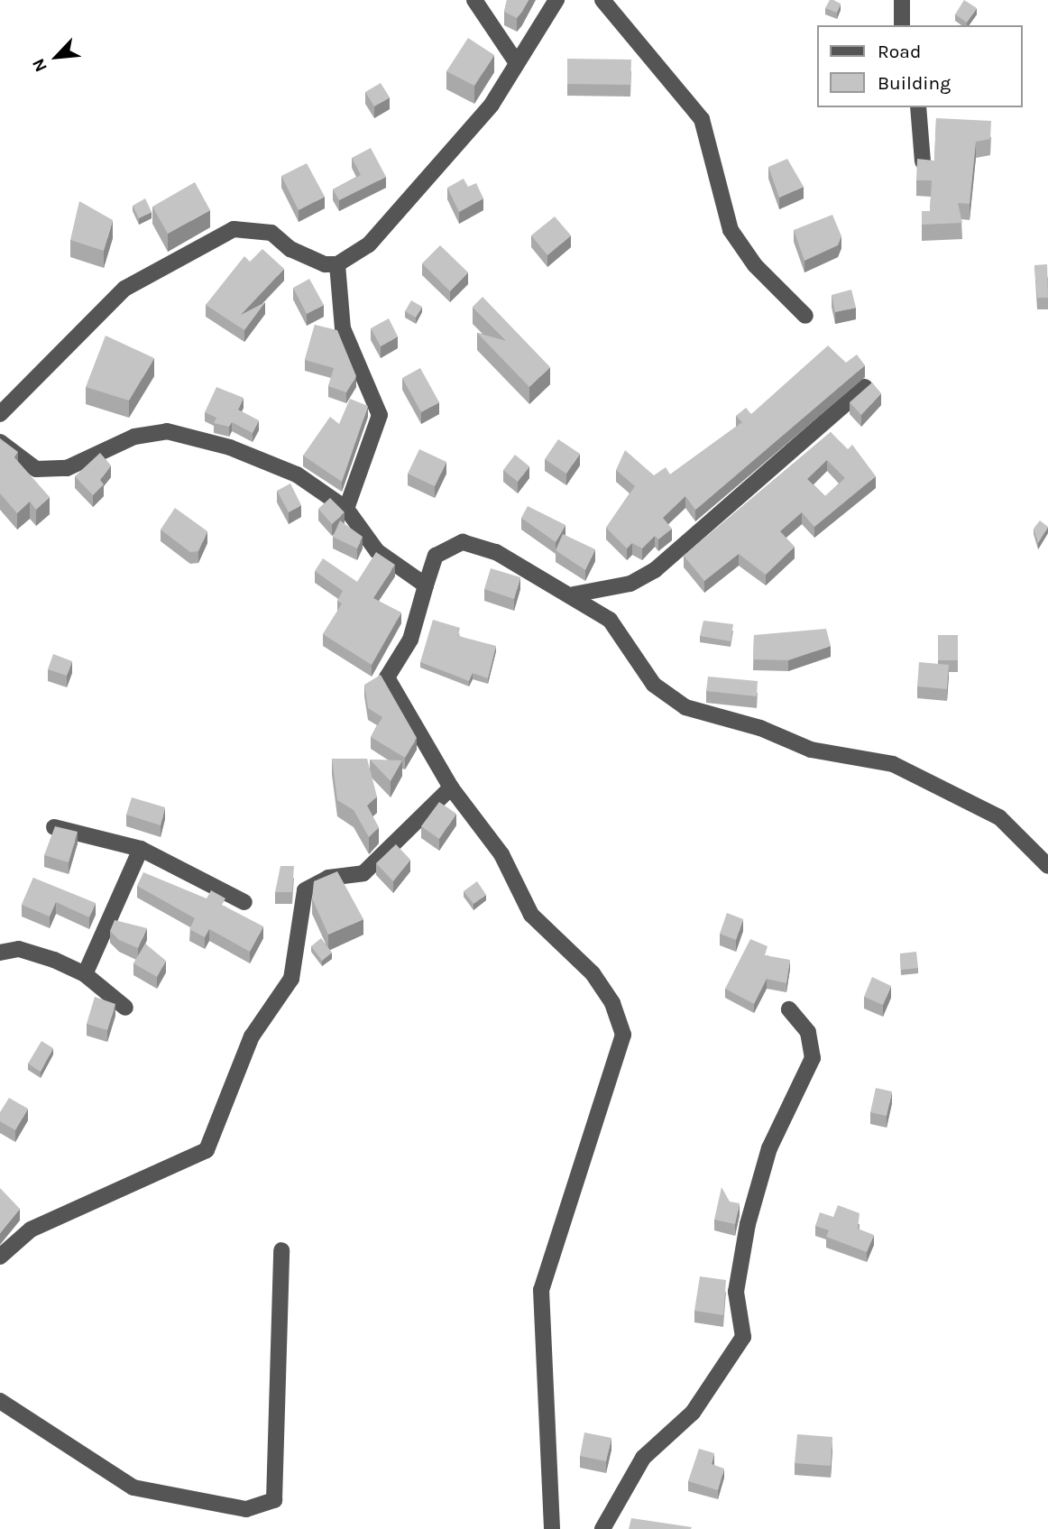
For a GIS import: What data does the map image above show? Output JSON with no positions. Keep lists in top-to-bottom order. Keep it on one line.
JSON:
{"legend":["Road","Building"],"north":"bottom left"}
